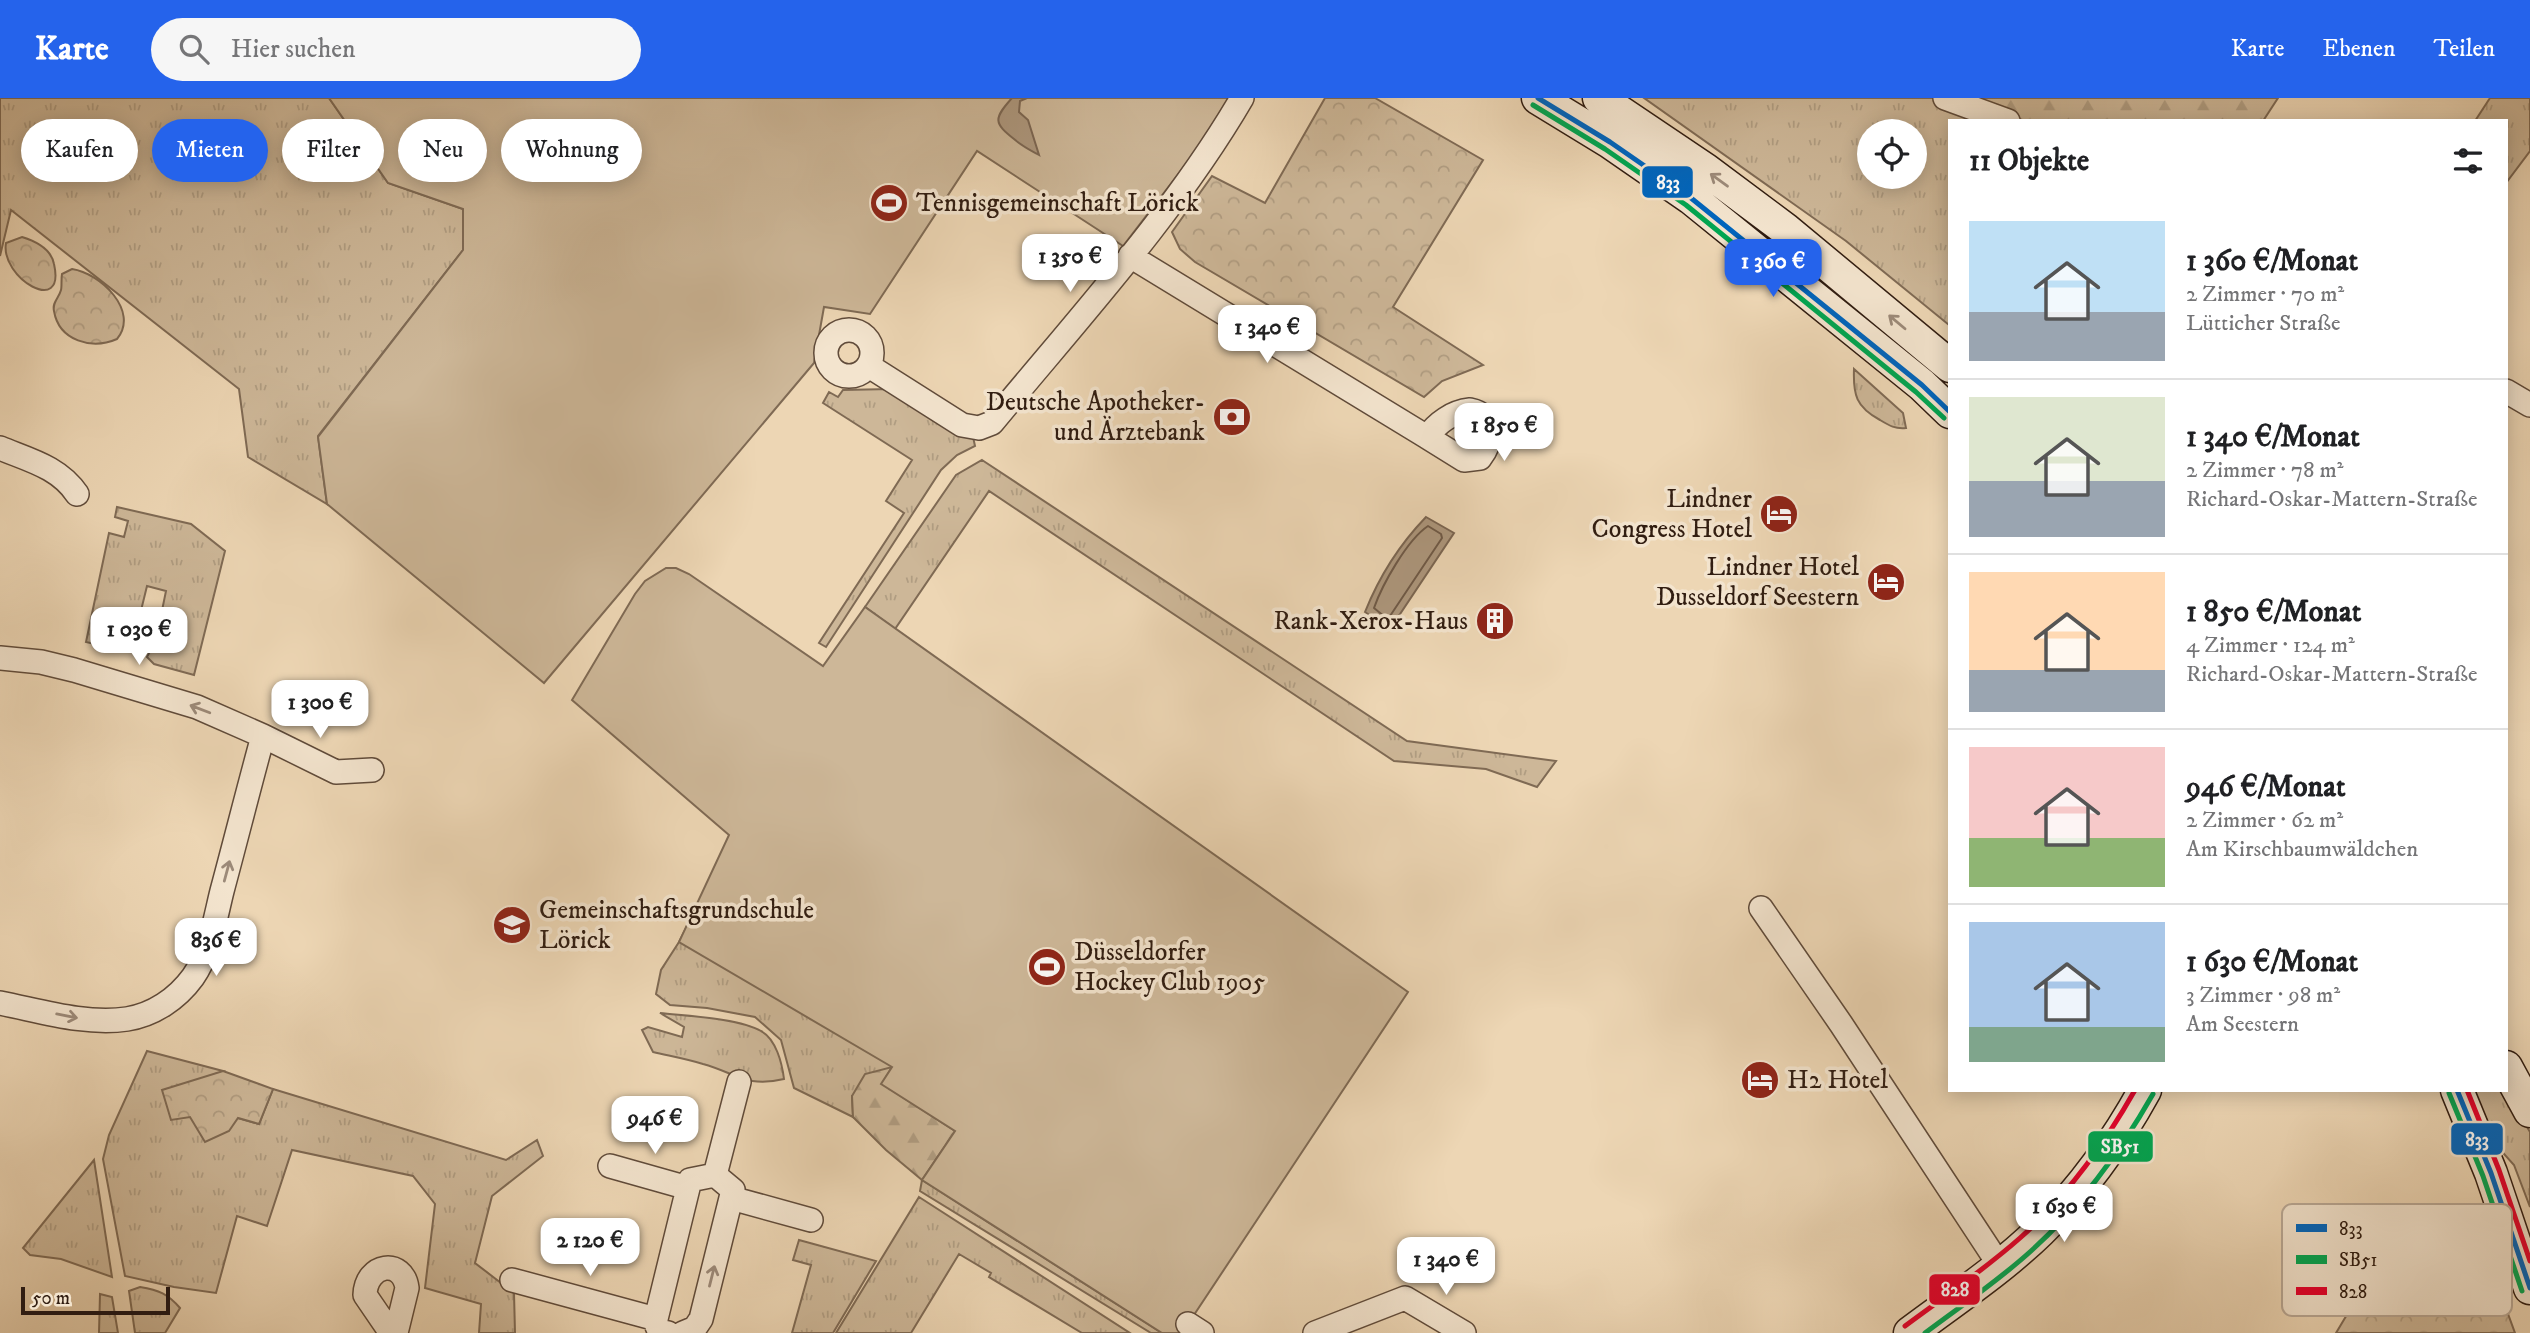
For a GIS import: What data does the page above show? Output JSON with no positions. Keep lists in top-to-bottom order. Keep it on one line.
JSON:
{"places":{"sports":["Tennisgemeinschaft Lörick","Düsseldorfer Hockey Club 1905"],"bank":["Deutsche Apotheker- und Ärztebank"],"hotel":["Lindner Congress Hotel","Lindner Hotel Dusseldorf Seestern","H2 Hotel"],"building":["Rank-Xerox-Haus"],"school or university":["Gemeinschaftsgrundschule Lörick"]},"lines":["transit line 833","transit line SB51","transit line 828"],"legend":["833","SB51","828"],"scale_bar":"50 m","page":{"header":"Karte","search":"Hier suchen","nav":["Karte","Ebenen","Teilen"],"chip":["Kaufen","Mieten","Filter","Neu","Wohnung"],"heading":"11 Objekte","list":[{"name":"1 360 €/Monat","note":"2 Zimmer · 70 m² · Lütticher Straße"},{"name":"1 340 €/Monat","note":"2 Zimmer · 78 m² · Richard-Oskar-Mattern-Straße"},{"name":"1 850 €/Monat","note":"4 Zimmer · 124 m² · Richard-Oskar-Mattern-Straße"},{"name":"946 €/Monat","note":"2 Zimmer · 62 m² · Am Kirschbaumwäldchen"},{"name":"1 630 €/Monat","note":"3 Zimmer · 98 m² · Am Seestern"}],"price":["1 350 €","1 360 €","1 340 €","1 850 €","1 030 €","1 300 €","836 €","946 €","1 630 €","2 120 €","1 340 €"],"scale":"50 m"}}
